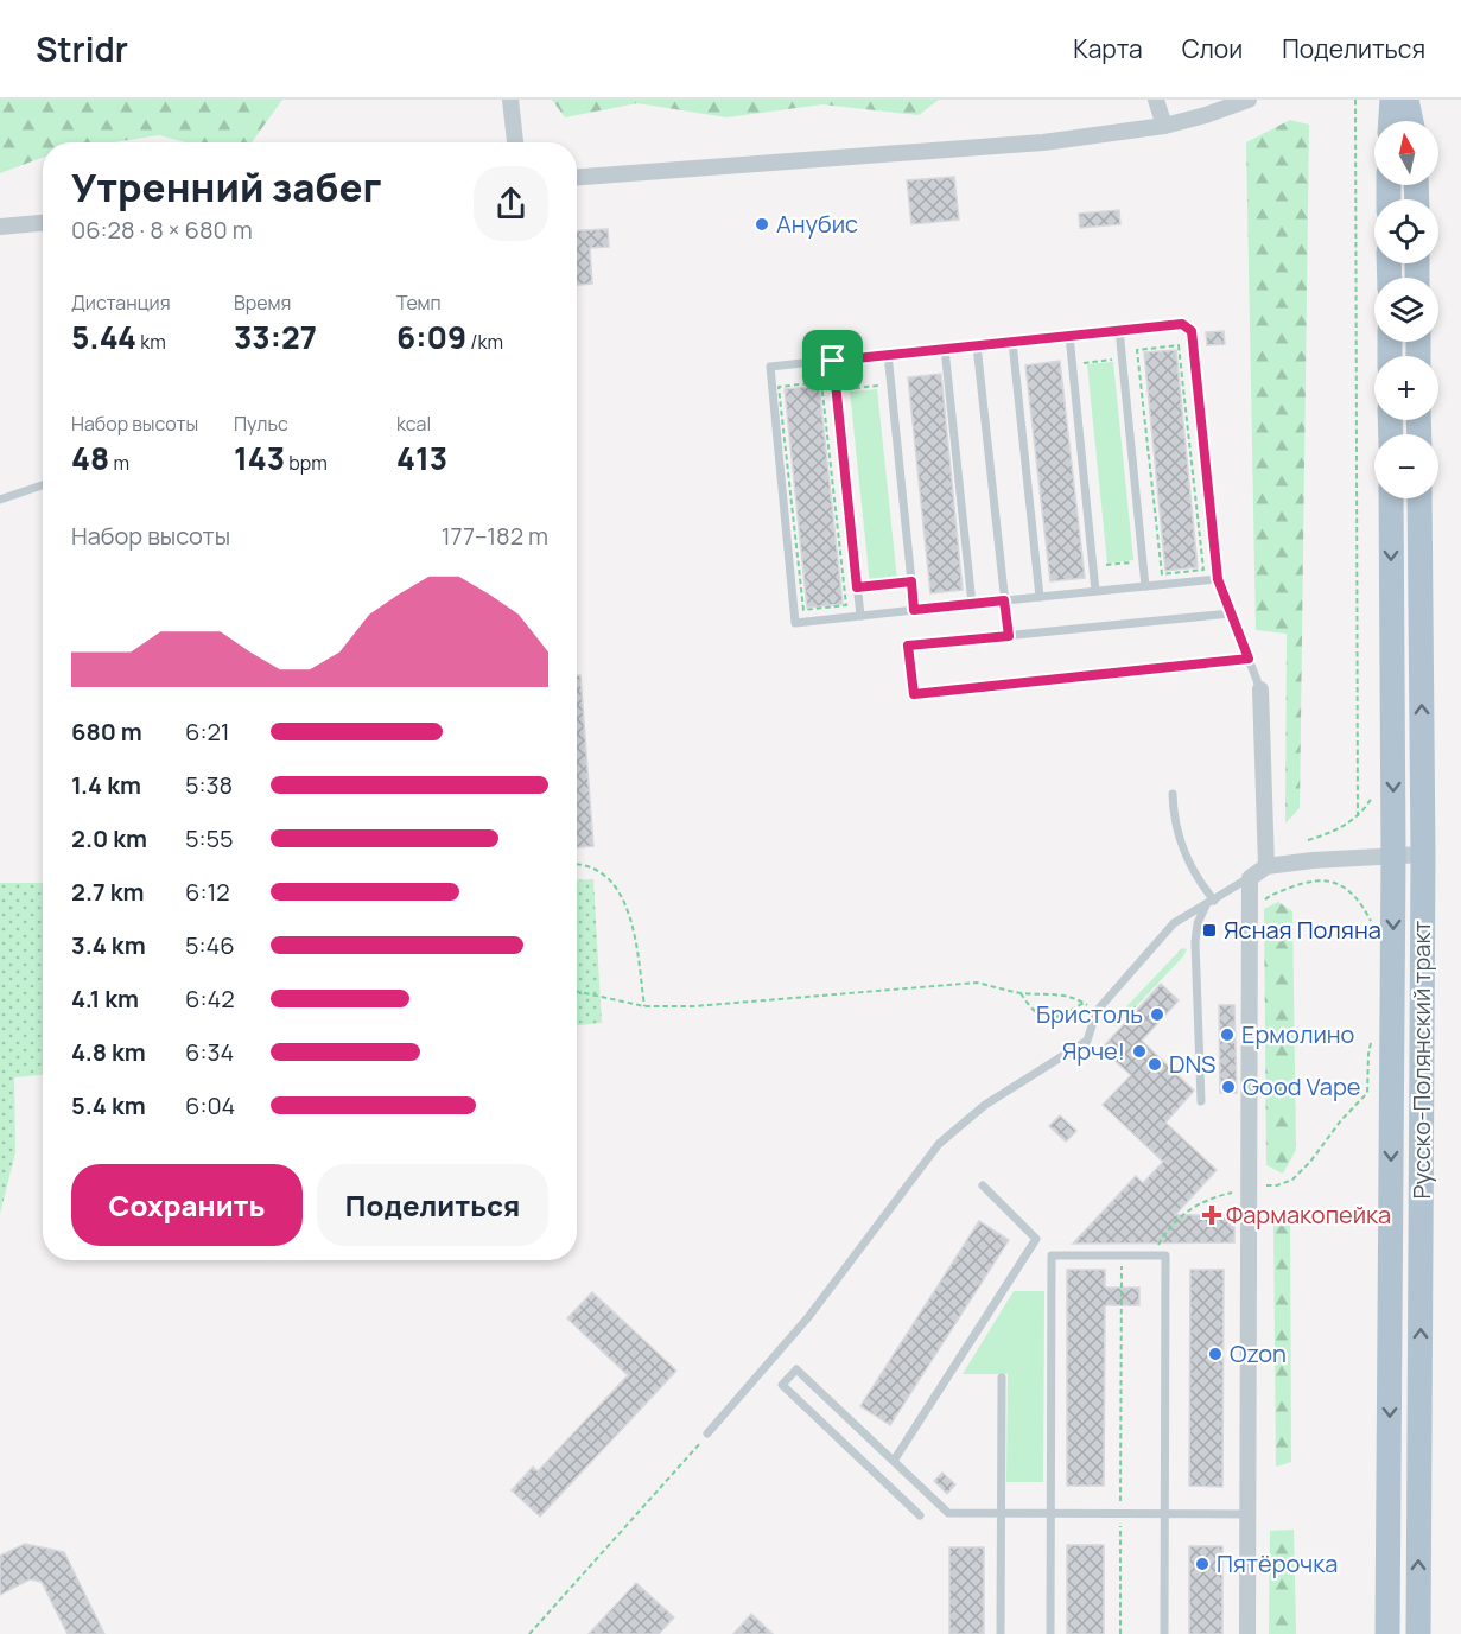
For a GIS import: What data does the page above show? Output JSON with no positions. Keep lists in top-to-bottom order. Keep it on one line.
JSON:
{"streets":{"main road":["Русско-Полянский тракт"]},"places":{"other":["Анубис","Бристоль","Ермолино","Ярче!","DNS","Good Vape","Ozon","Пятёрочка"],"transit":["Ясная Поляна"],"health":["Фармакопейка"]},"north":"top","page":{"header":"Stridr","nav":["Карта","Слои","Поделиться"],"map_buttons":["+","−"],"heading":["Утренний забег","06:28 · 8 × 680 m"],"stats":[["Дистанция","5.44 km"],["Время","33:27"],["Темп","6:09 /km"],["Набор высоты","48 m"],["Пульс","143 bpm"],["kcal","413"]],"chart":["Набор высоты","177–182 m"],"list":[{"name":"680 m","note":"6:21"},{"name":"1.4 km","note":"5:38"},{"name":"2.0 km","note":"5:55"},{"name":"2.7 km","note":"6:12"},{"name":"3.4 km","note":"5:46"},{"name":"4.1 km","note":"6:42"},{"name":"4.8 km","note":"6:34"},{"name":"5.4 km","note":"6:04"}],"buttons":["Сохранить","Поделиться"]}}
